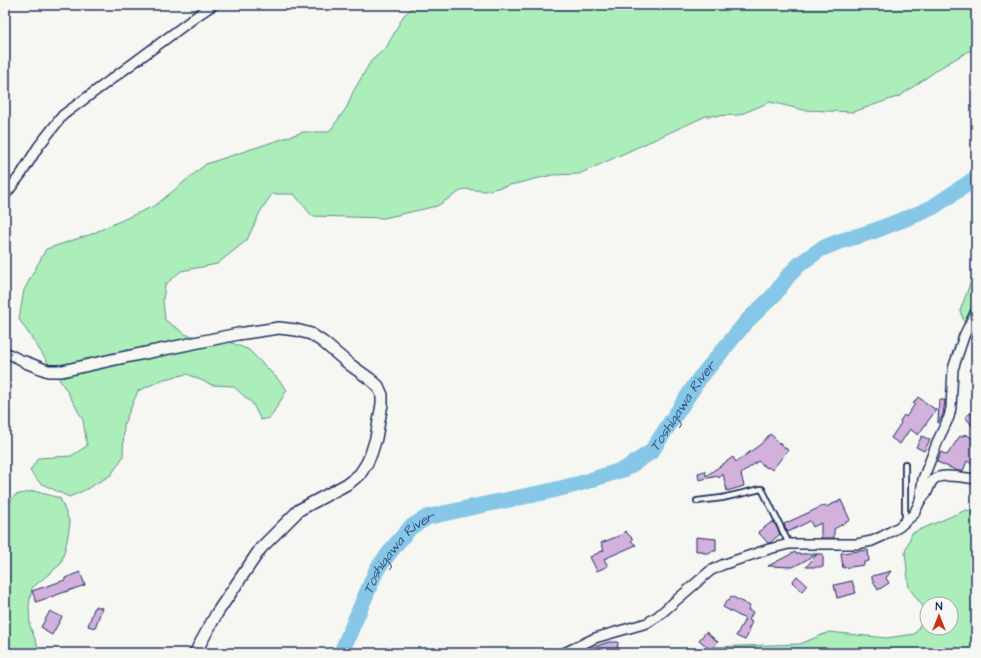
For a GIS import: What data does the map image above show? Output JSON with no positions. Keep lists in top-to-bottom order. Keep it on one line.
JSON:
{"water":["Toshigawa River"],"north":"top"}
